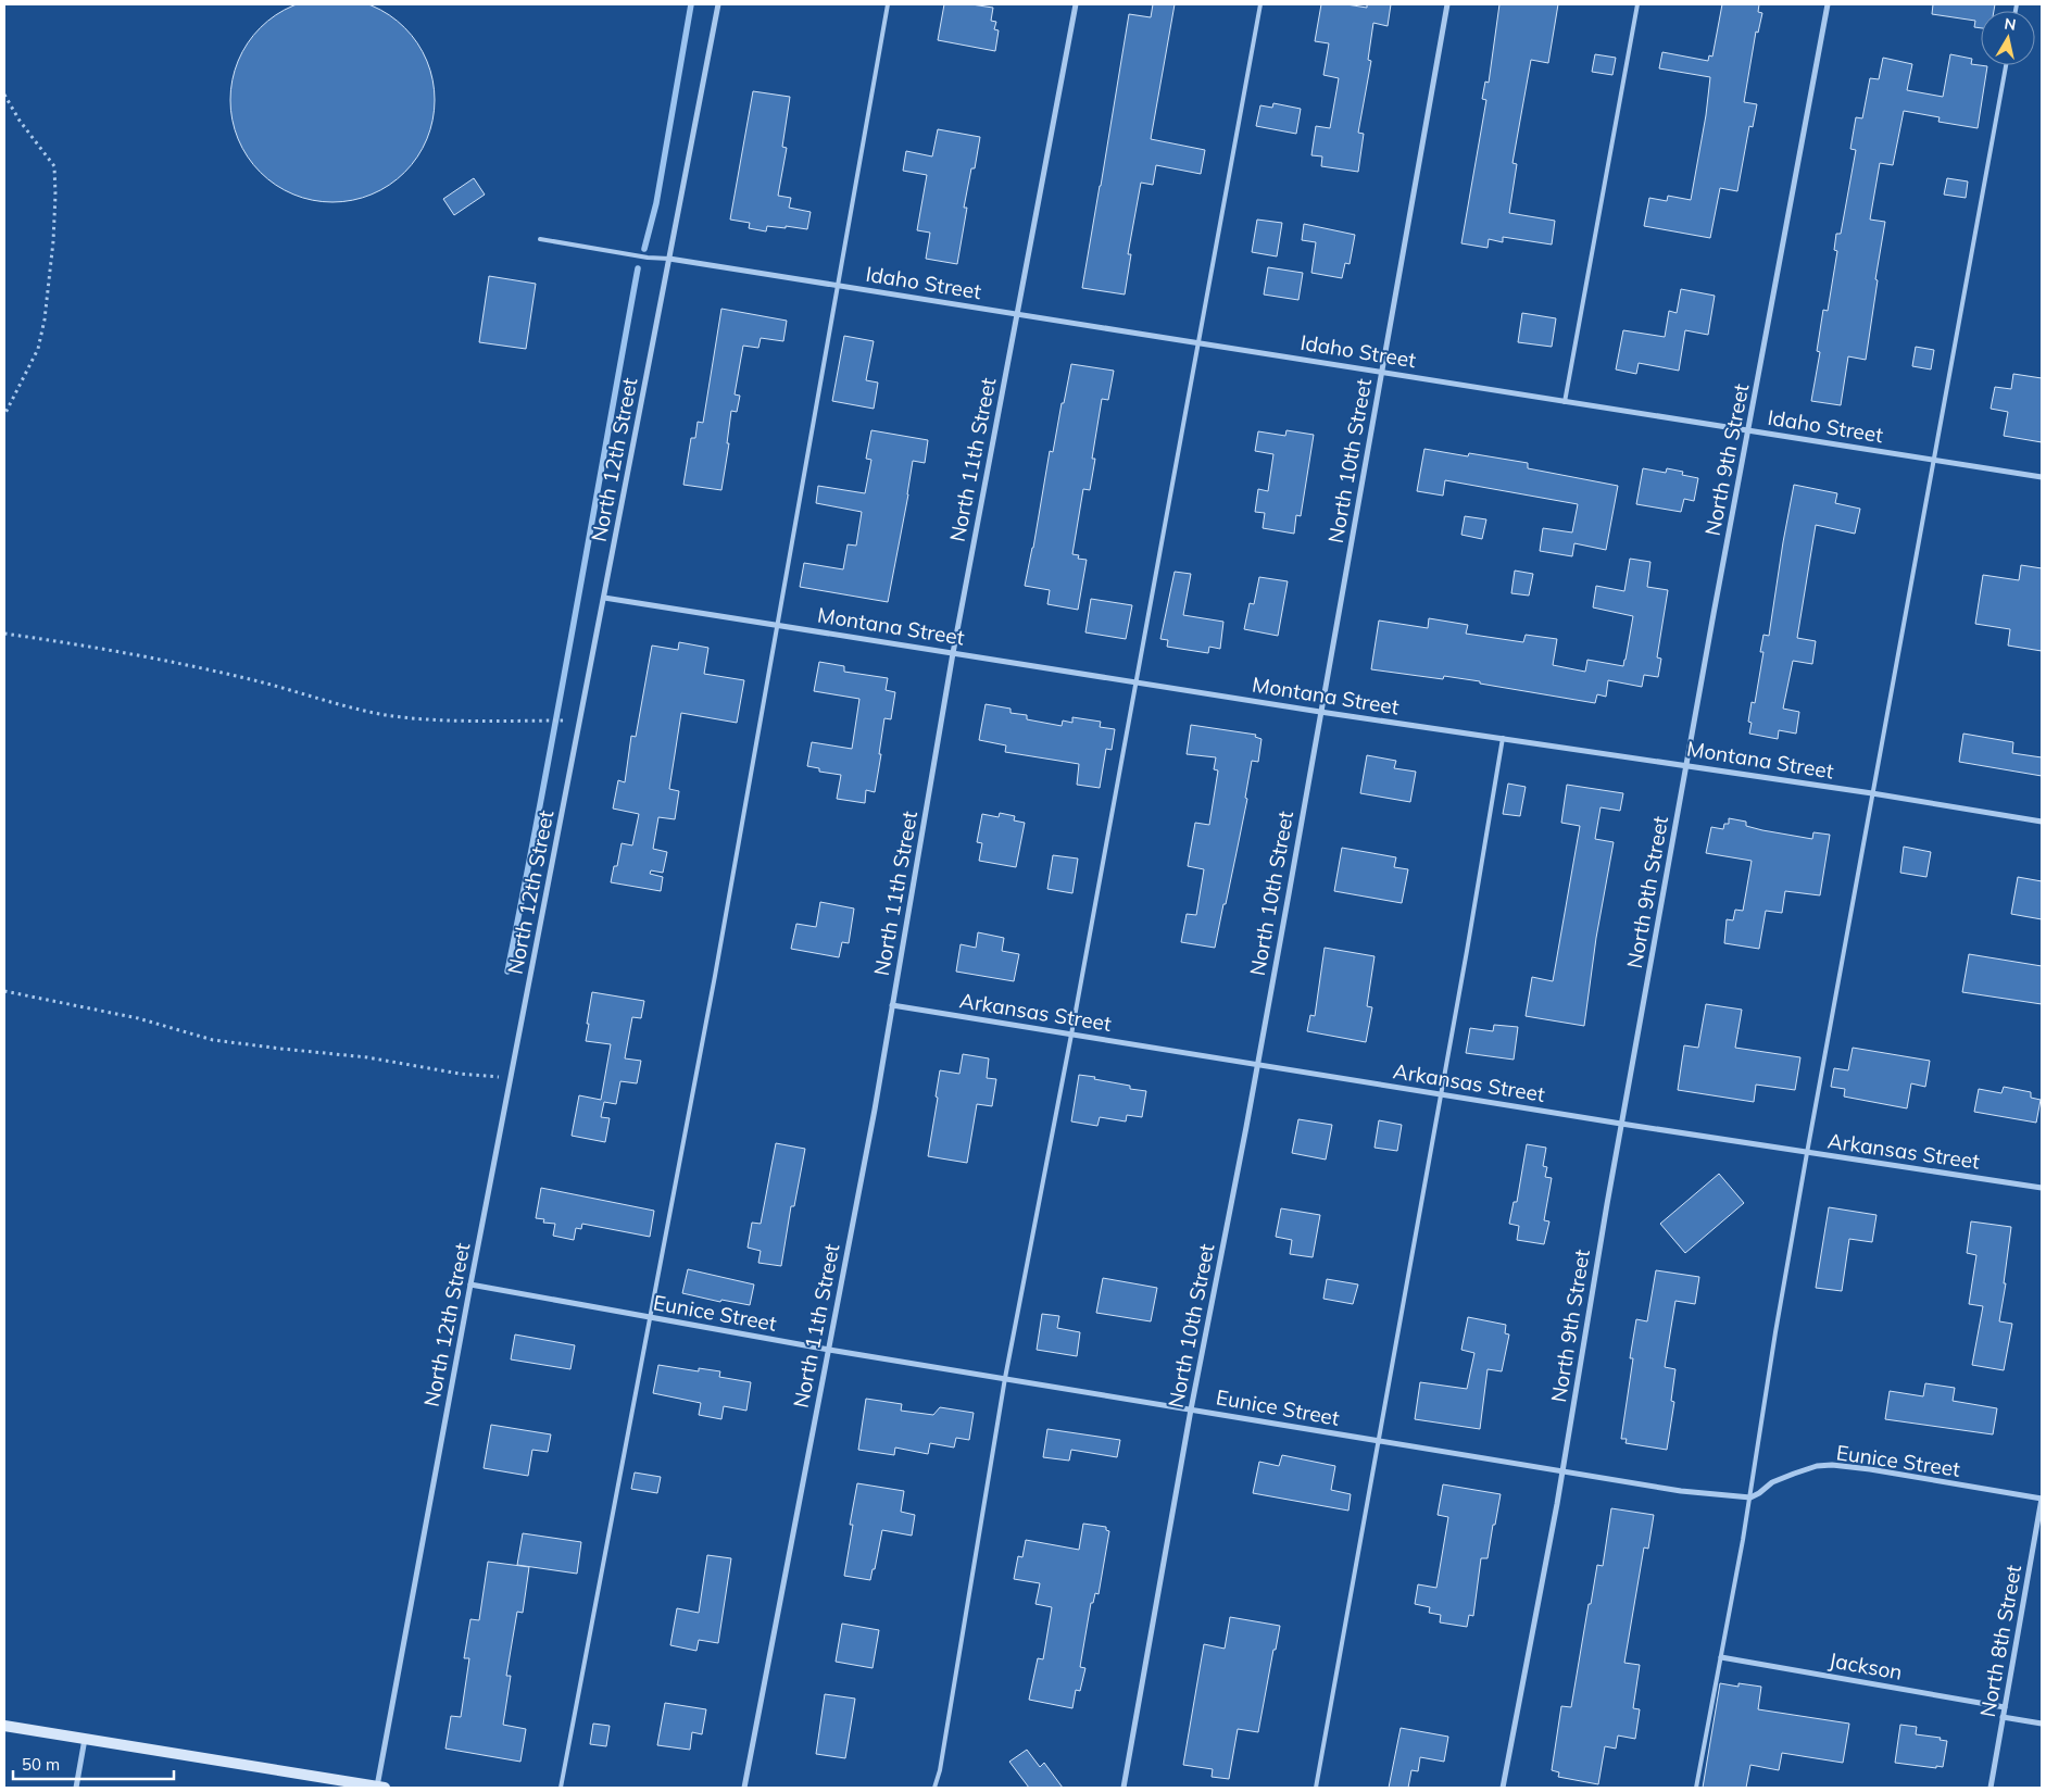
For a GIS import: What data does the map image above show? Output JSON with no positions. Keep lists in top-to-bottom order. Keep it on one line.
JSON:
{"streets":{"street":["Idaho Street","North 12th Street","North 11th Street","North 9th Street","North 10th Street","Montana Street","Arkansas Street","Eunice Street","North 8th Street","Jackson"]},"crossings":[["Idaho Street","North 12th Street"],["Idaho Street","North 11th Street"],["Idaho Street","North 9th Street"],["Idaho Street","North 10th Street"],["North 12th Street","Montana Street"],["North 12th Street","Eunice Street"],["North 11th Street","Montana Street"],["North 11th Street","Arkansas Street"],["North 11th Street","Eunice Street"],["North 9th Street","Montana Street"],["North 9th Street","Arkansas Street"],["North 9th Street","Eunice Street"],["North 10th Street","Montana Street"],["North 10th Street","Arkansas Street"],["North 10th Street","Eunice Street"],["Eunice Street","North 8th Street"],["North 8th Street","Jackson"]],"scale_bar":"50 m","north":"top"}
